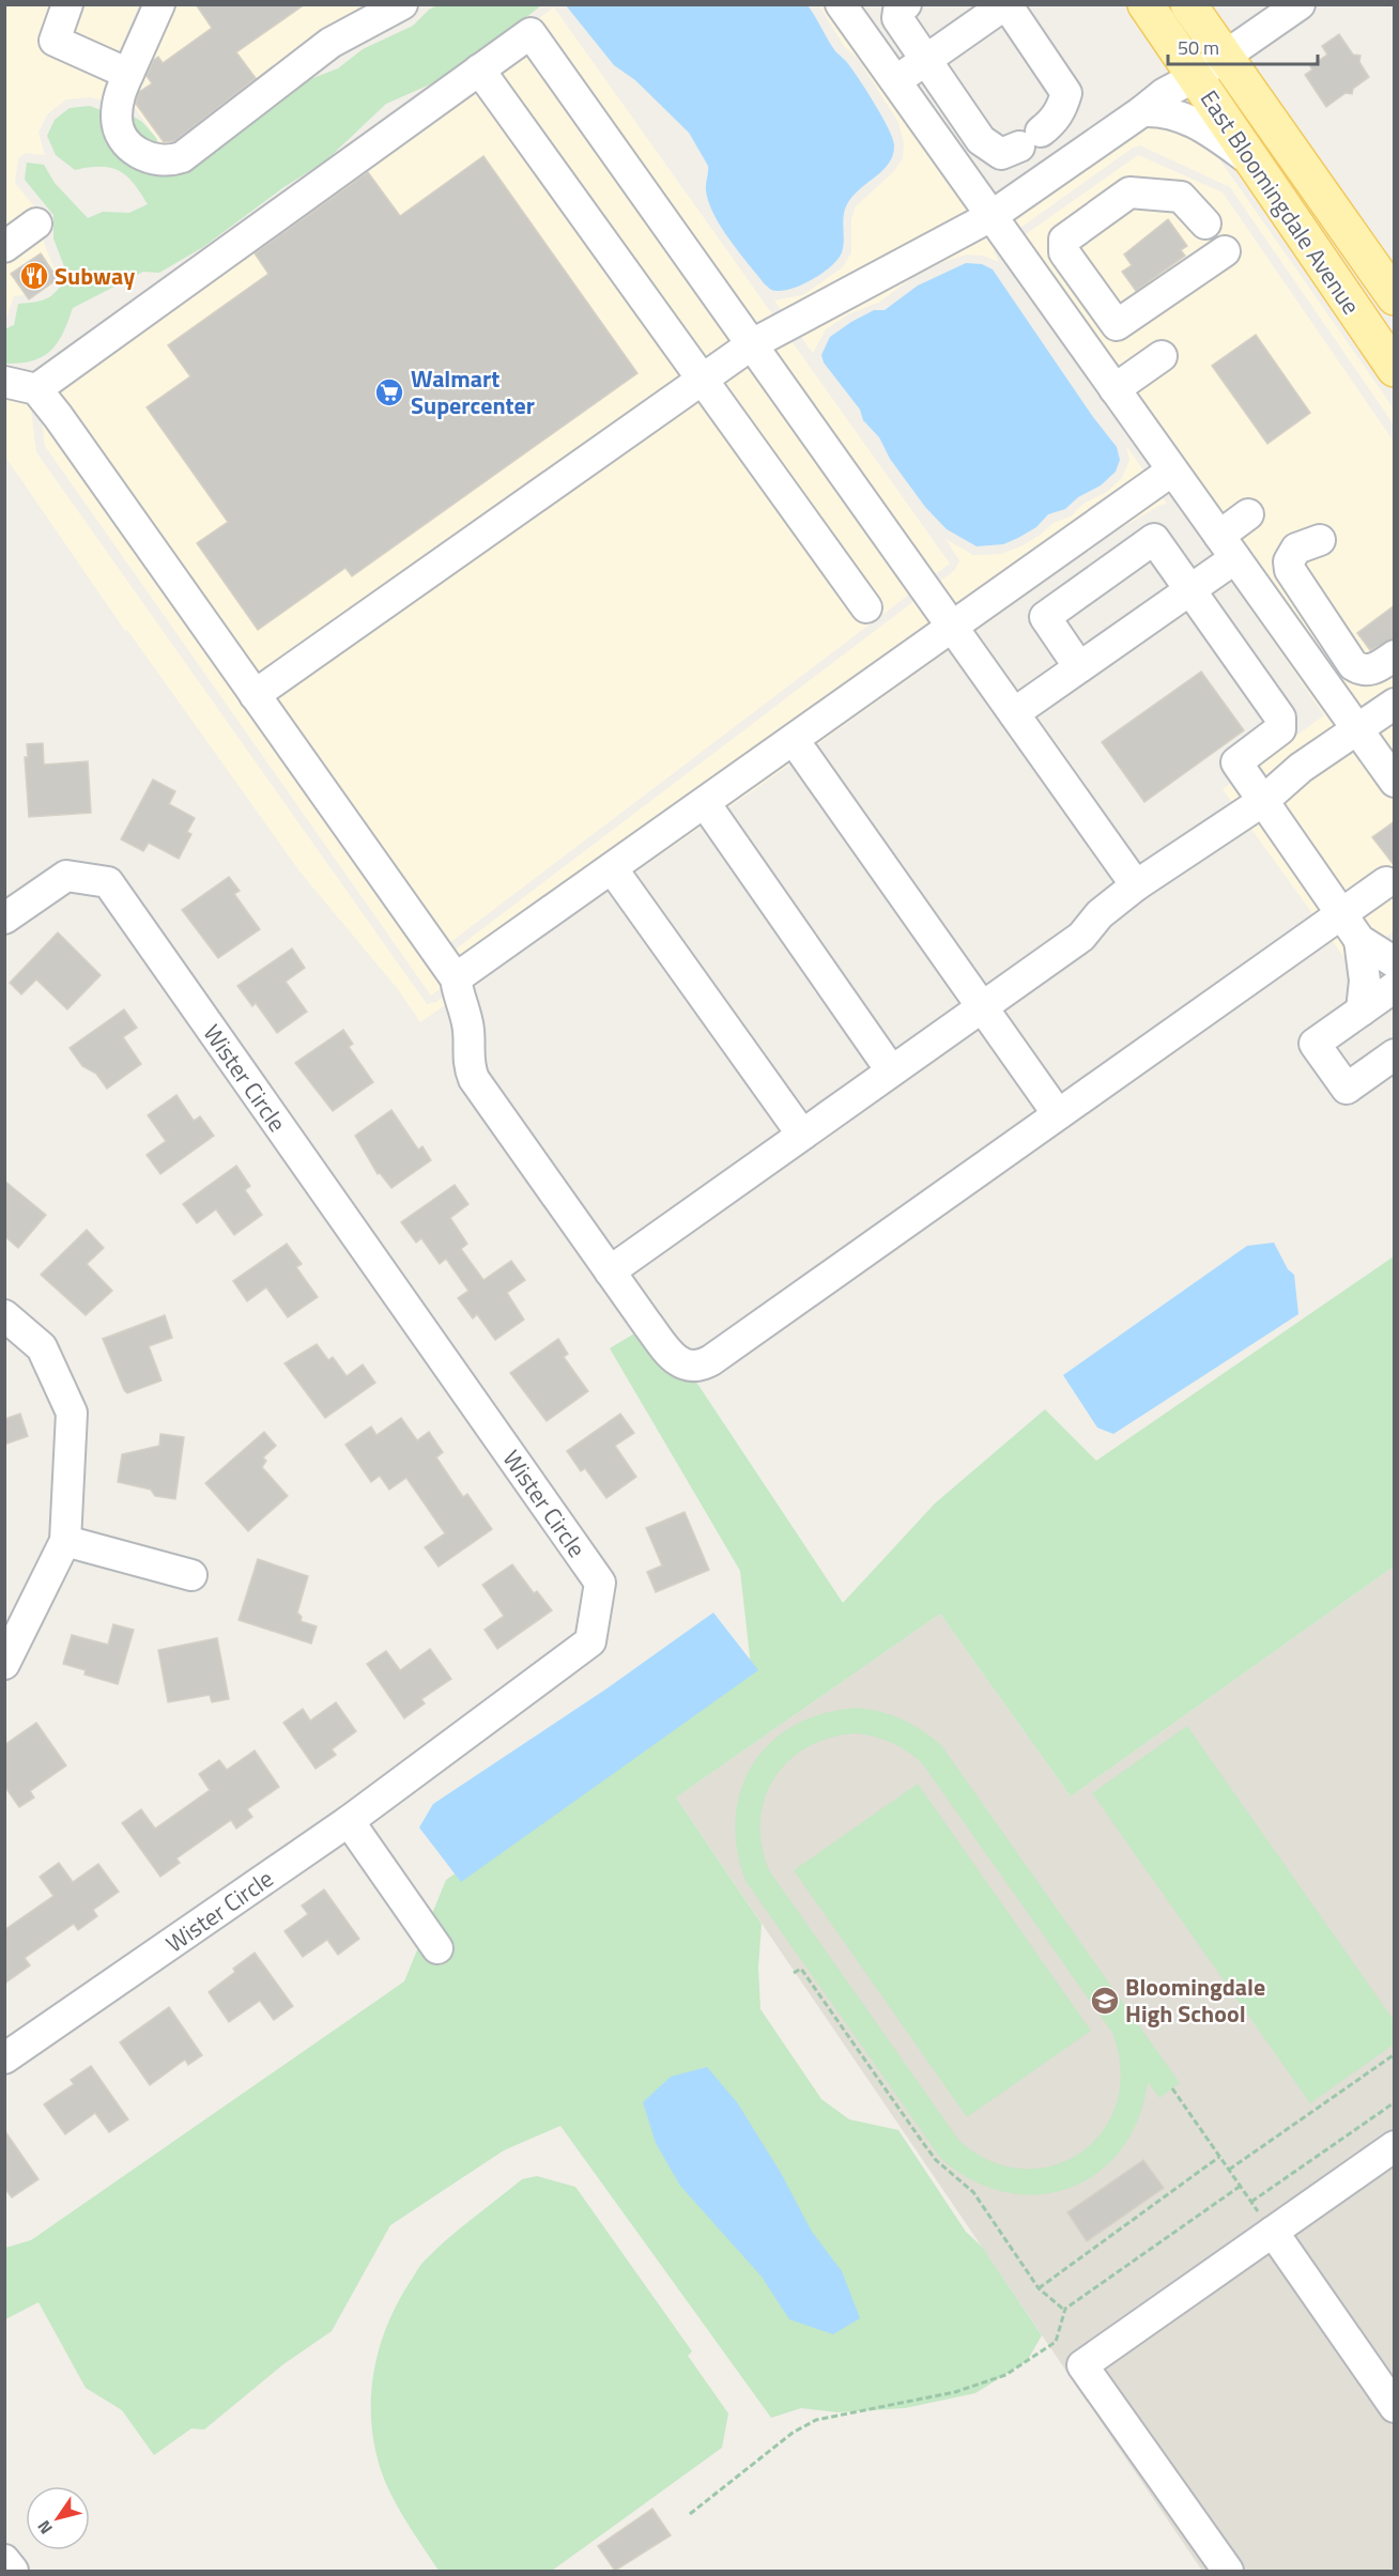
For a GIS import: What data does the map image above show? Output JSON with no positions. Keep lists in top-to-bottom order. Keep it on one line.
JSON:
{"streets":{"main road":["East Bloomingdale Avenue"],"street":["Wister Circle"]},"places":{"restaurant":["Subway"],"supermarket":["Walmart Supercenter"],"school or university":["Bloomingdale High School"]},"scale_bar":"50 m","north":"bottom left"}
